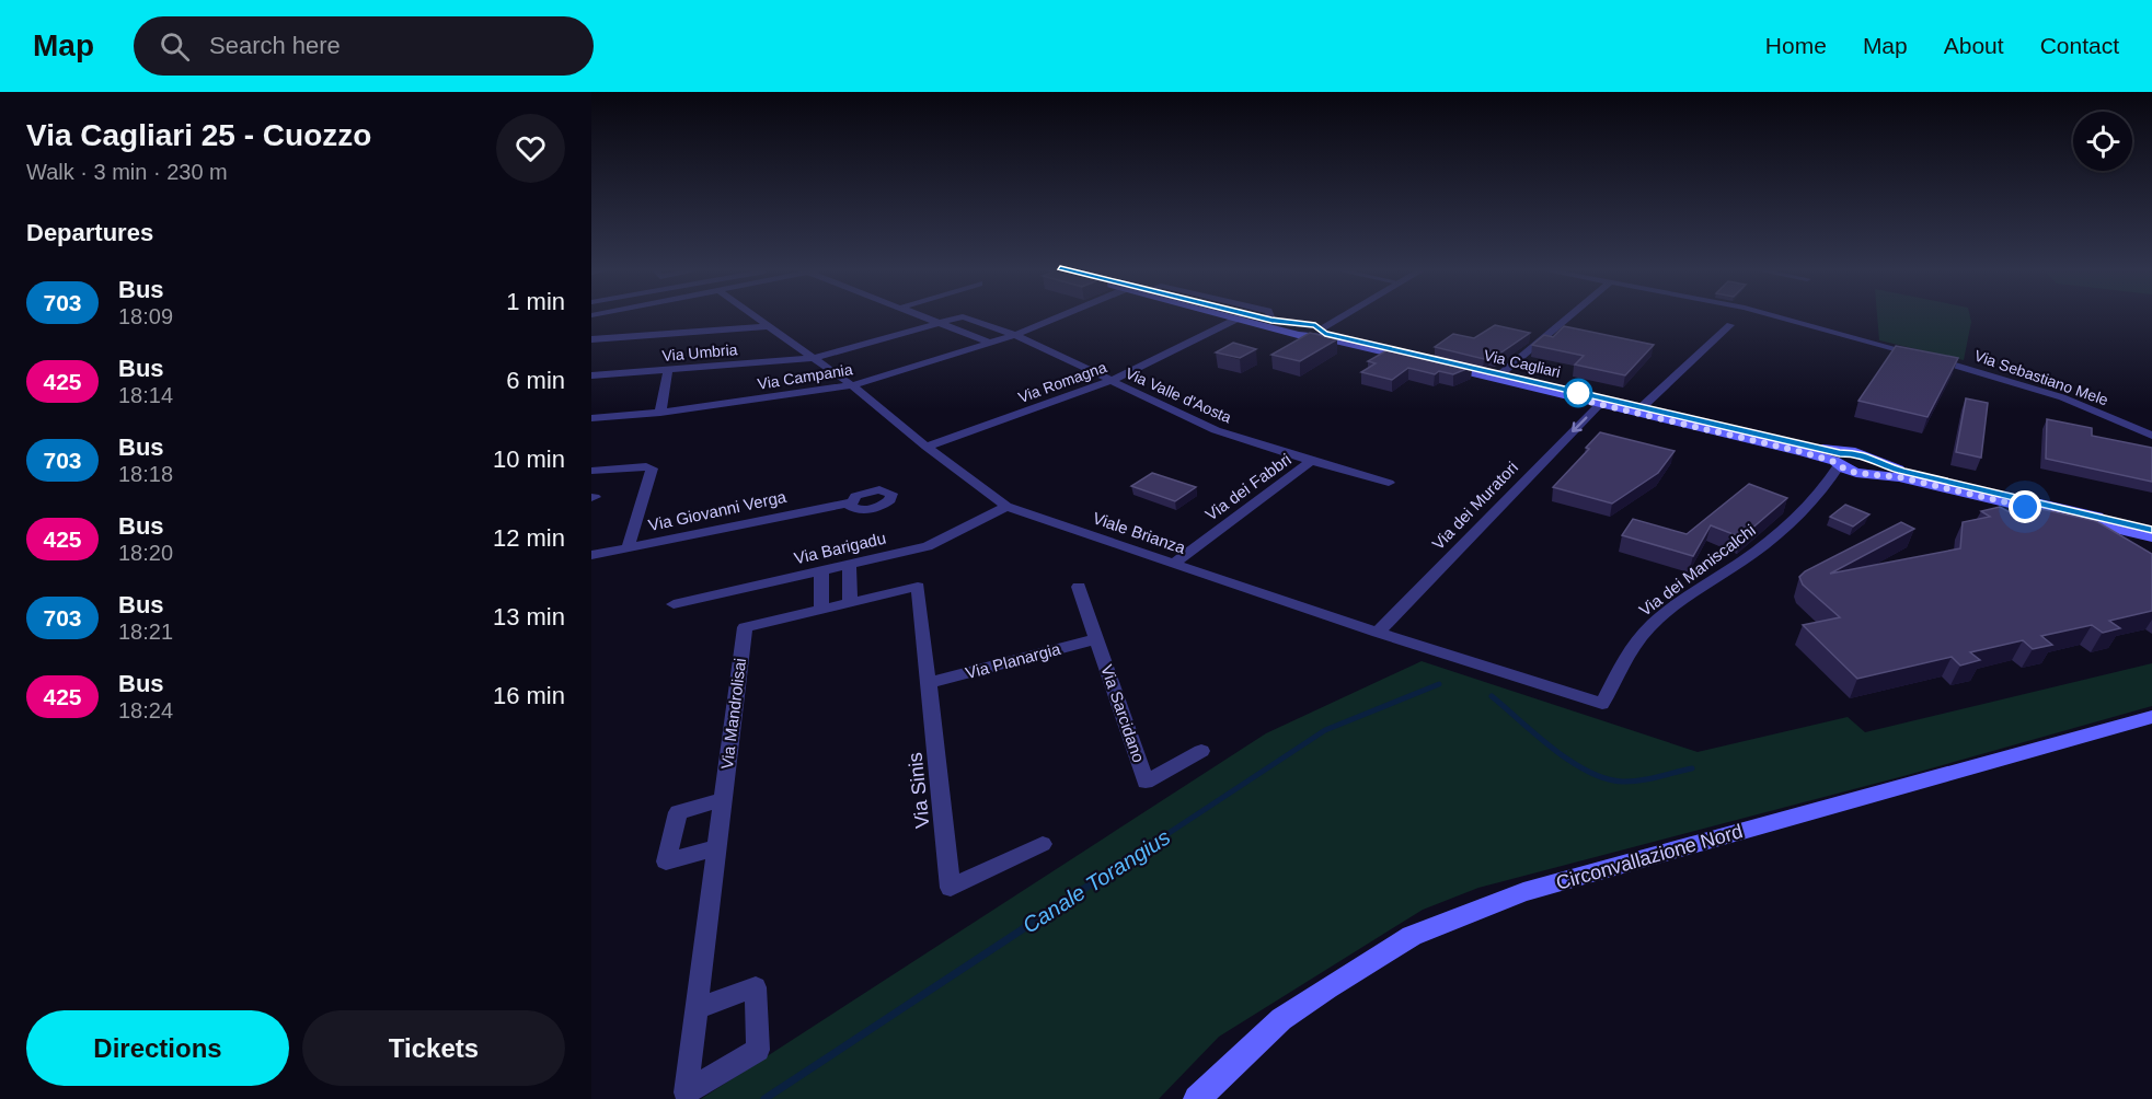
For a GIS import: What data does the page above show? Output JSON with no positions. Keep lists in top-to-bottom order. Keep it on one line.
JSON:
{"streets":{"main road":["Via Cagliari","Circonvallazione Nord"],"street":["Via Umbria","Via Campania","Via Sebastiano Mele","Via Romagna","Via Valle d'Aosta","Via dei Fabbri","Via dei Muratori","Via Giovanni Verga","Viale Brianza","Via Barigadu","Via dei Maniscalchi","Via Planargia","Via Mandrolisai","Via Sarcidano","Via Sinis"]},"crossings":[["Via Umbria","Via Valle d'Aosta"],["Via Umbria","Viale Brianza"],["Via Cagliari","Via dei Muratori"],["Via Cagliari","Via dei Maniscalchi"],["Via Campania","Via Valle d'Aosta"],["Via Campania","Viale Brianza"],["Via Romagna","Via Valle d'Aosta"],["Via Romagna","Viale Brianza"],["Via Valle d'Aosta","Via dei Fabbri"],["Via dei Fabbri","Viale Brianza"],["Via dei Muratori","Viale Brianza"],["Viale Brianza","Via Barigadu"],["Viale Brianza","Via dei Maniscalchi"],["Via Planargia","Via Sarcidano"],["Via Planargia","Via Sinis"]],"one_way":["Via dei Muratori"],"water":["Canale Torangius"],"lines":["bus line 703"],"page":{"header":"Map","search":"Search here","nav":["Home","Map","About","Contact"],"heading":[["Via Cagliari 25 - Cuozzo","Walk · 3 min · 230 m"],"Departures"],"list":[{"mark":"703","name":"Bus","note":"18:09","value":"1 min"},{"mark":"425","name":"Bus","note":"18:14","value":"6 min"},{"mark":"703","name":"Bus","note":"18:18","value":"10 min"},{"mark":"425","name":"Bus","note":"18:20","value":"12 min"},{"mark":"703","name":"Bus","note":"18:21","value":"13 min"},{"mark":"425","name":"Bus","note":"18:24","value":"16 min"}],"buttons":["Directions","Tickets"]}}
